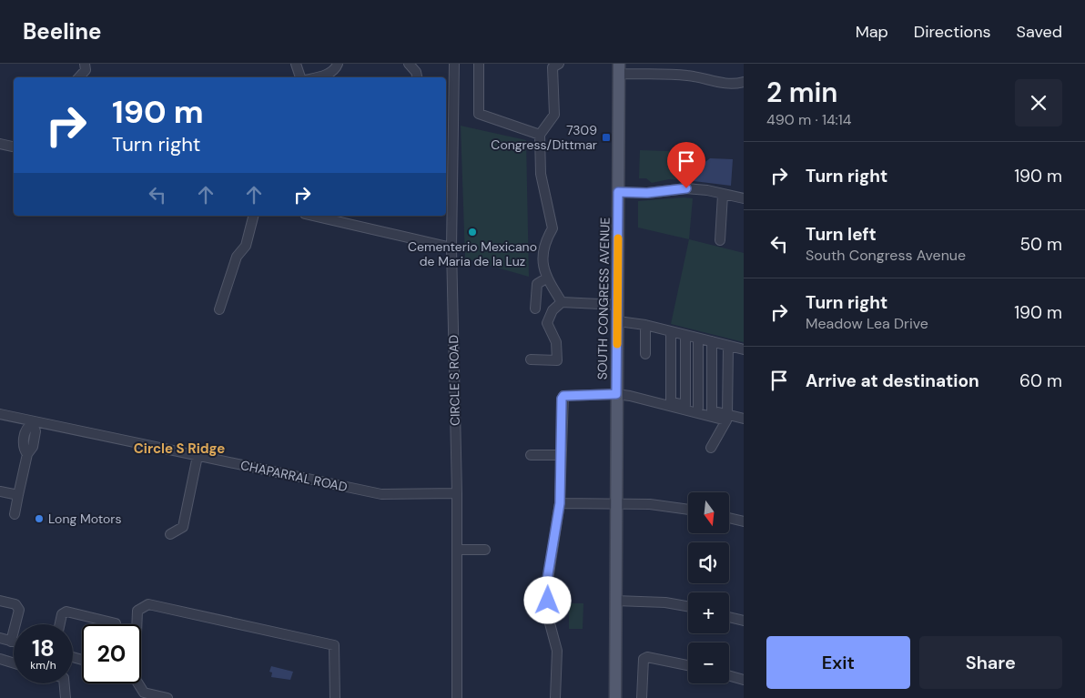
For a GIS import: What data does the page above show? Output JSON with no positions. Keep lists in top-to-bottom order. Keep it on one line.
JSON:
{"streets":{"main road":["SOUTH CONGRESS AVENUE"],"street":["CIRCLE S ROAD","CHAPARRAL ROAD"]},"crossings":[["CIRCLE S ROAD","CHAPARRAL ROAD"]],"districts":["Circle S Ridge"],"places":{"transit":["7309 Congress/Dittmar"],"other":["Cementerio Mexicano de Maria de la Luz","Long Motors"]},"north":"bottom","page":{"header":"Beeline","nav":["Map","Directions","Saved"],"heading":["2 min","490 m · 14:14"],"turn":["190 m","Turn right"],"list":[{"name":"Turn right","value":"190 m"},{"name":"Turn left","note":"South Congress Avenue","value":"50 m"},{"name":"Turn right","note":"Meadow Lea Drive","value":"190 m"},{"name":"Arrive at destination","value":"60 m"}],"map_buttons":["+","−"],"speed":"18 km/h","limit":"20","buttons":["Exit","Share"]}}
